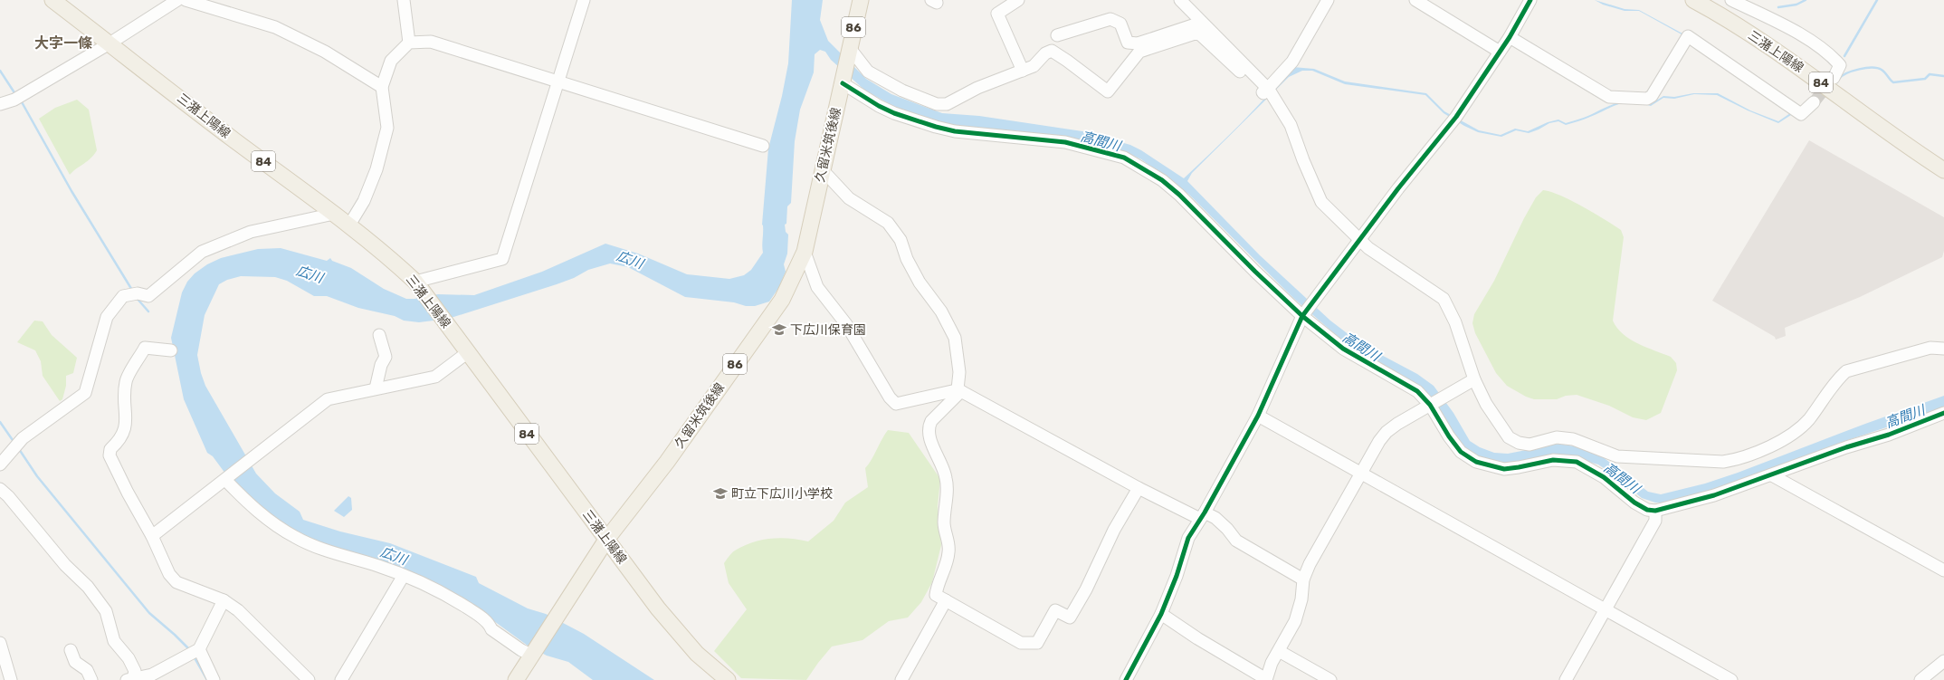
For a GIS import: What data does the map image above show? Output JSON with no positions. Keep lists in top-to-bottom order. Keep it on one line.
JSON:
{"streets":{"main road":["86","三潴上陽線","84","久留米筑後線"]},"crossings":[["三潴上陽線","久留米筑後線"]],"districts":["大字一條"],"water":["高間川","広川"],"places":{"school or university":["下広川保育園","町立下広川小学校"]}}
